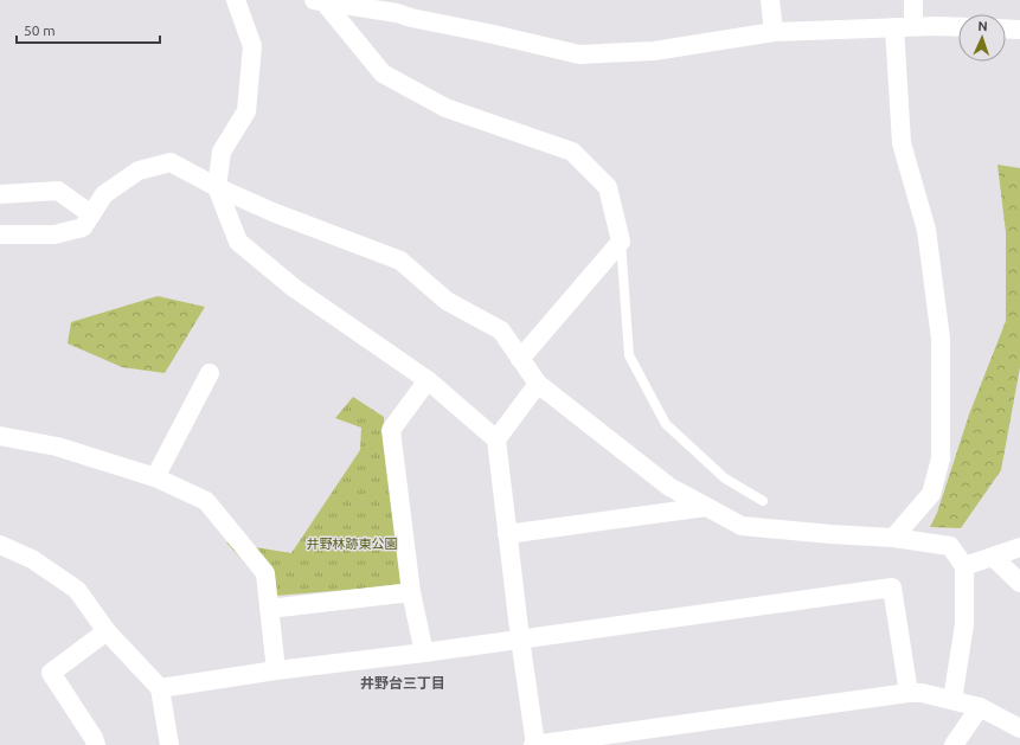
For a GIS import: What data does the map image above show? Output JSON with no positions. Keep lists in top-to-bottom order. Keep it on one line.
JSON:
{"districts":["井野台三丁目"],"parks":["井野林跡東公園"],"scale_bar":"50 m","north":"top"}
